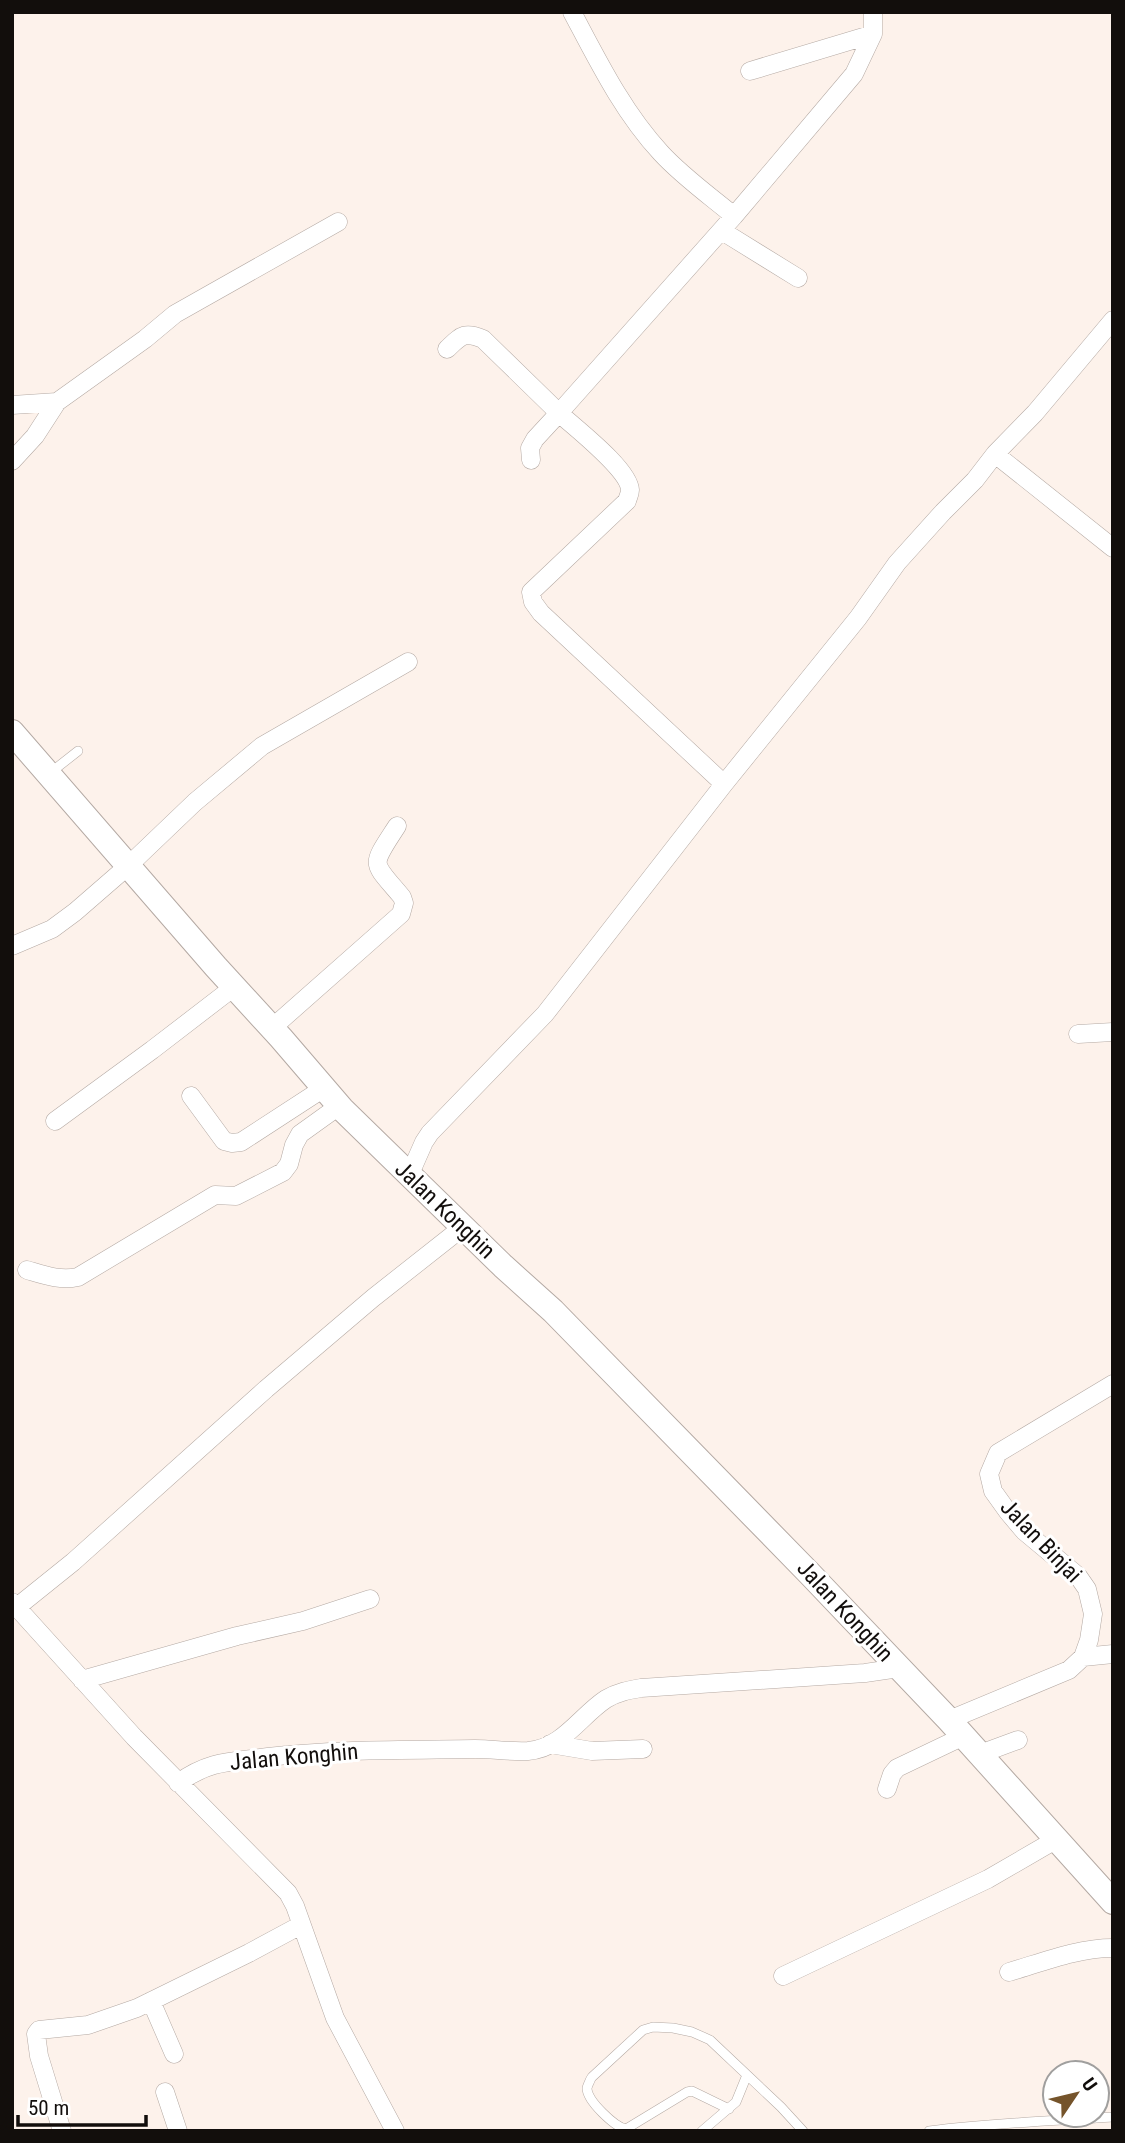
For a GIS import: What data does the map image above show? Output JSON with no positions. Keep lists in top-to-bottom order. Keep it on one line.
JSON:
{"streets":{"street":["Jalan Konghin","Jalan Binjai"]},"scale_bar":"50 m","north":"top right"}
